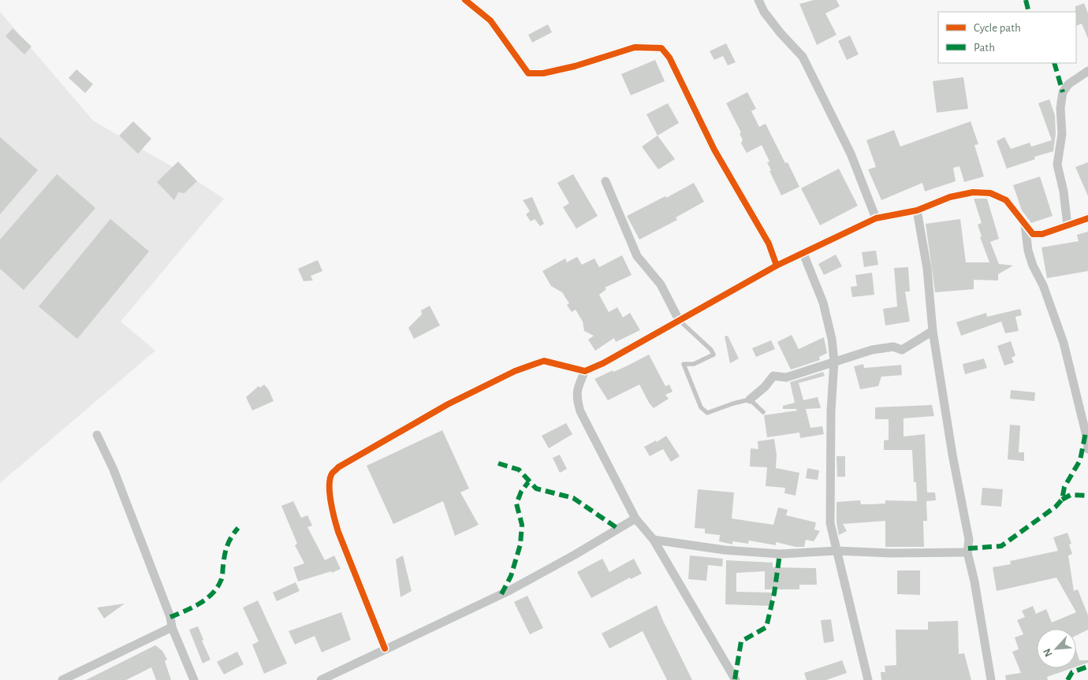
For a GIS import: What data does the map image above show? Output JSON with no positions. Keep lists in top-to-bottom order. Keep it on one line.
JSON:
{"legend":["Cycle path","Path"],"north":"bottom left"}
